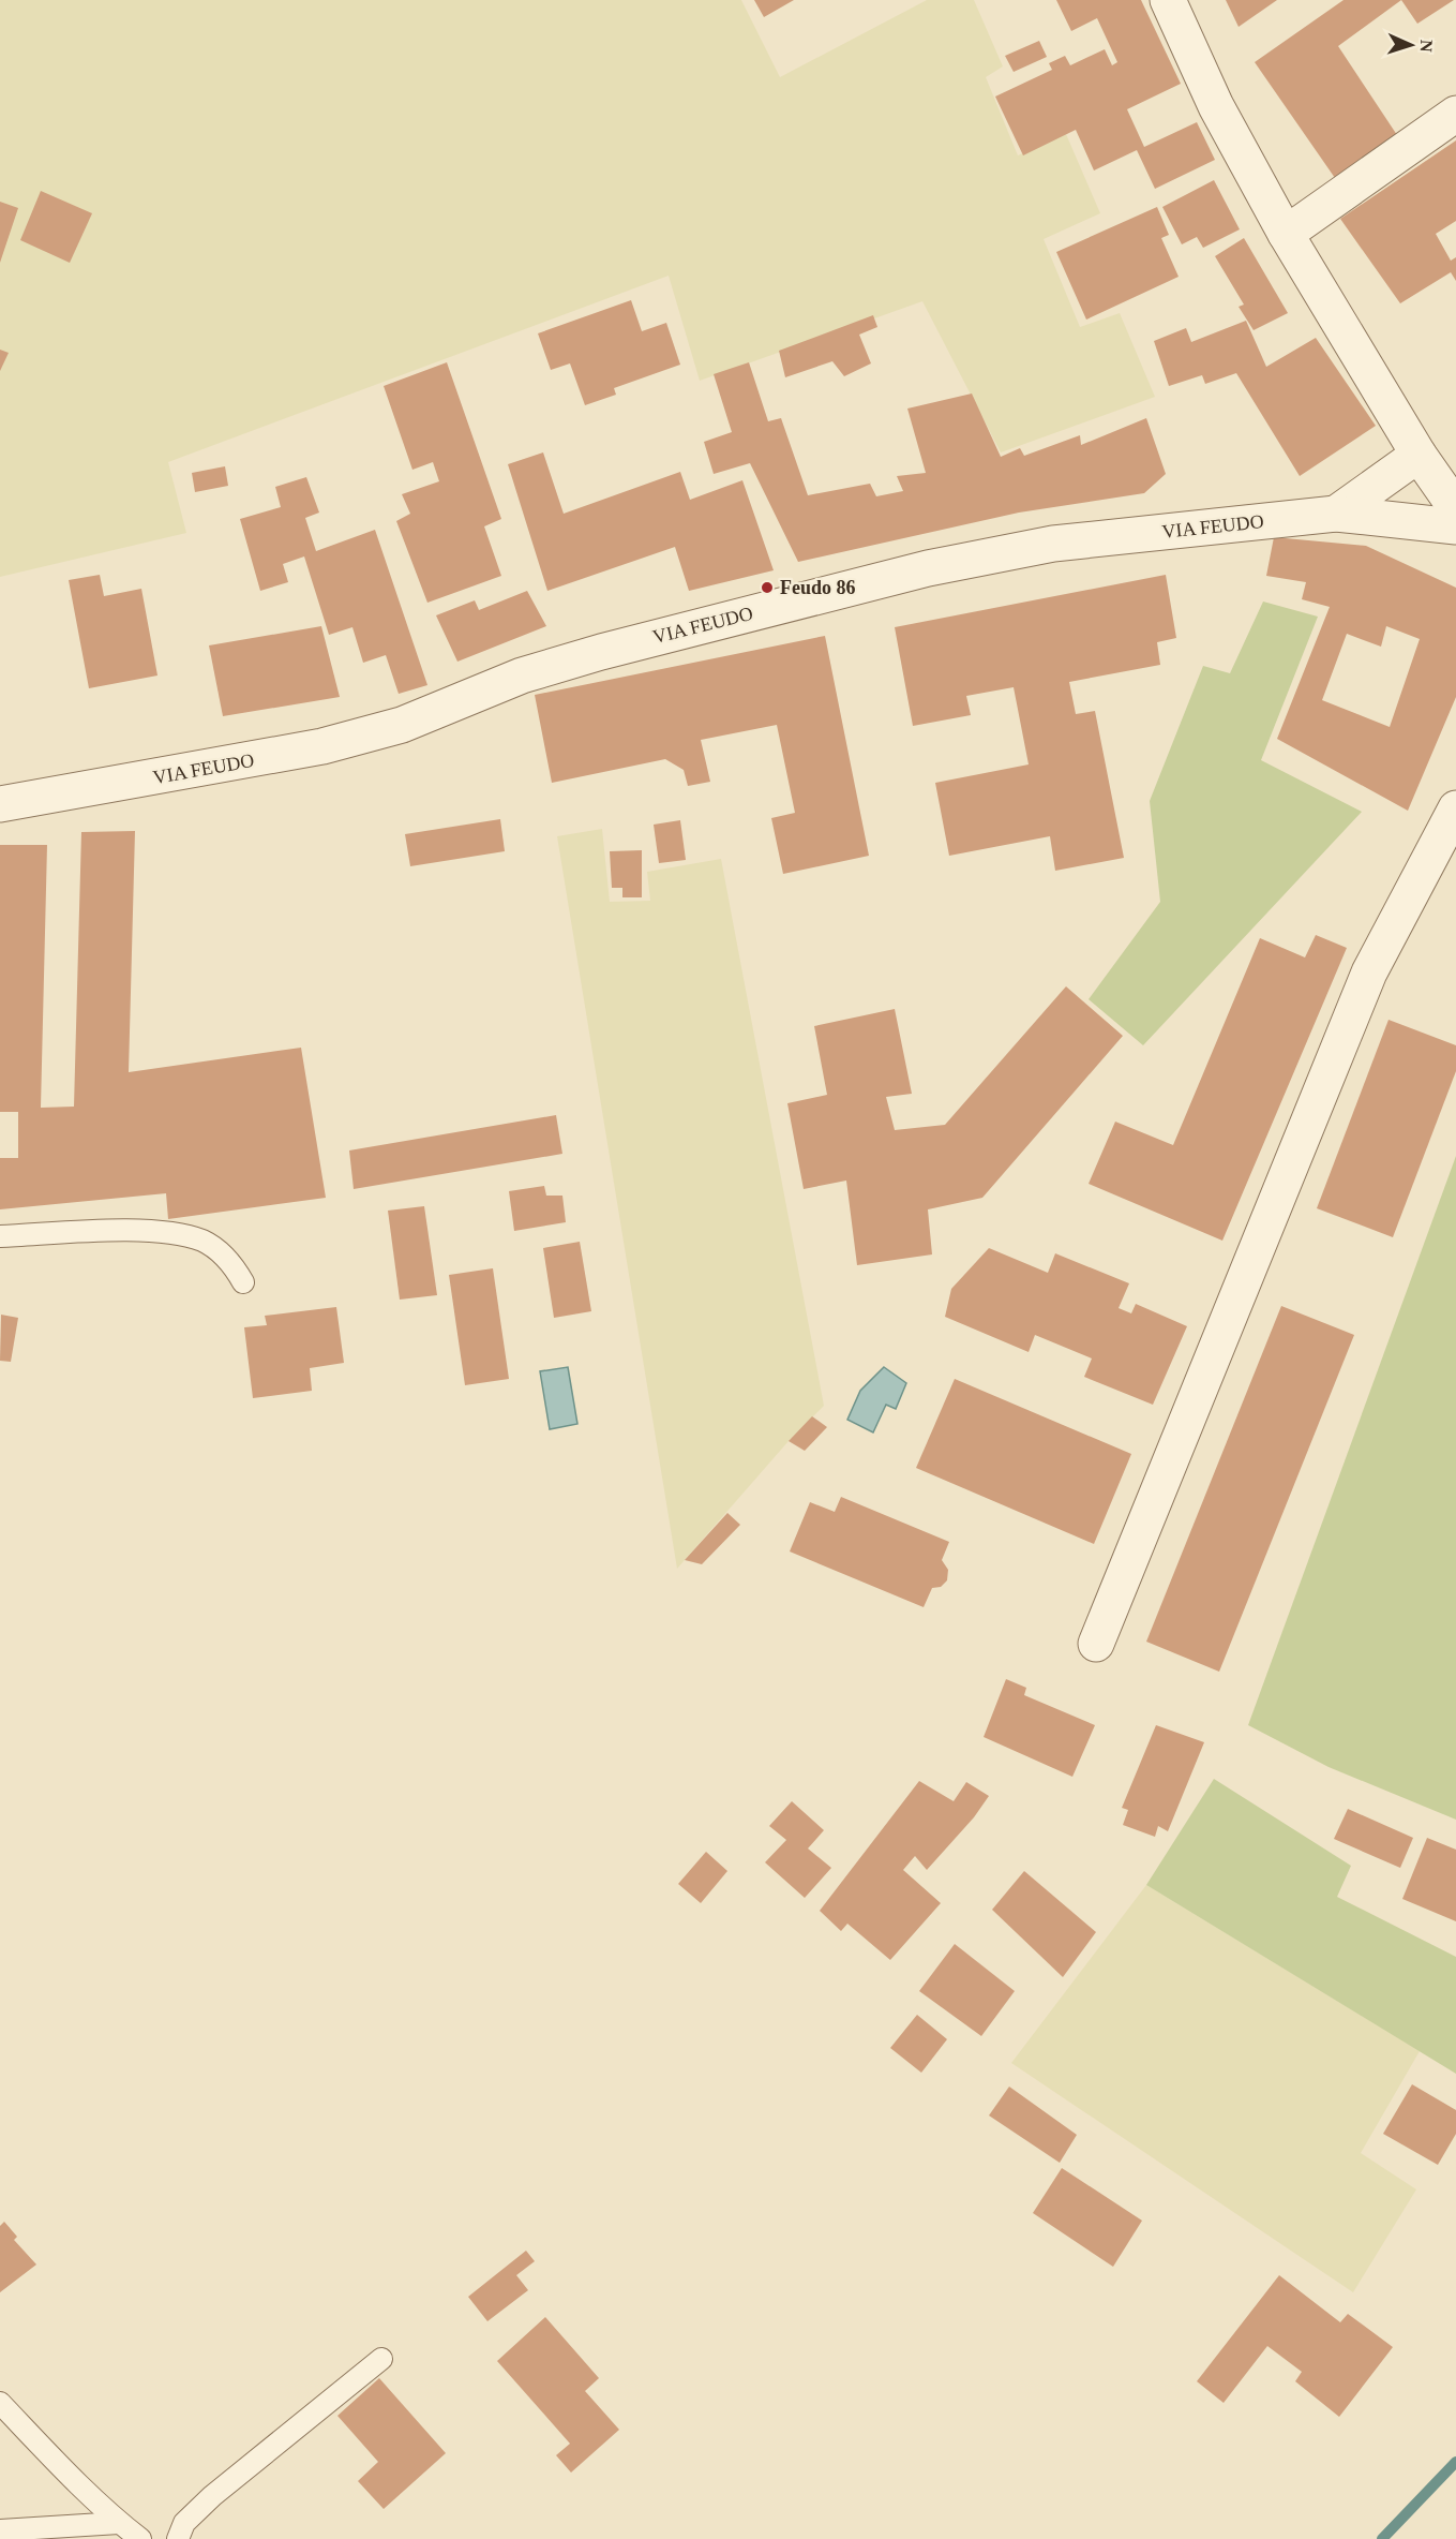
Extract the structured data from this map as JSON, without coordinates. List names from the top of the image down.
{
  "streets": {
    "street": ["VIA FEUDO"]
  },
  "places": ["Feudo 86"],
  "north": "right"
}
